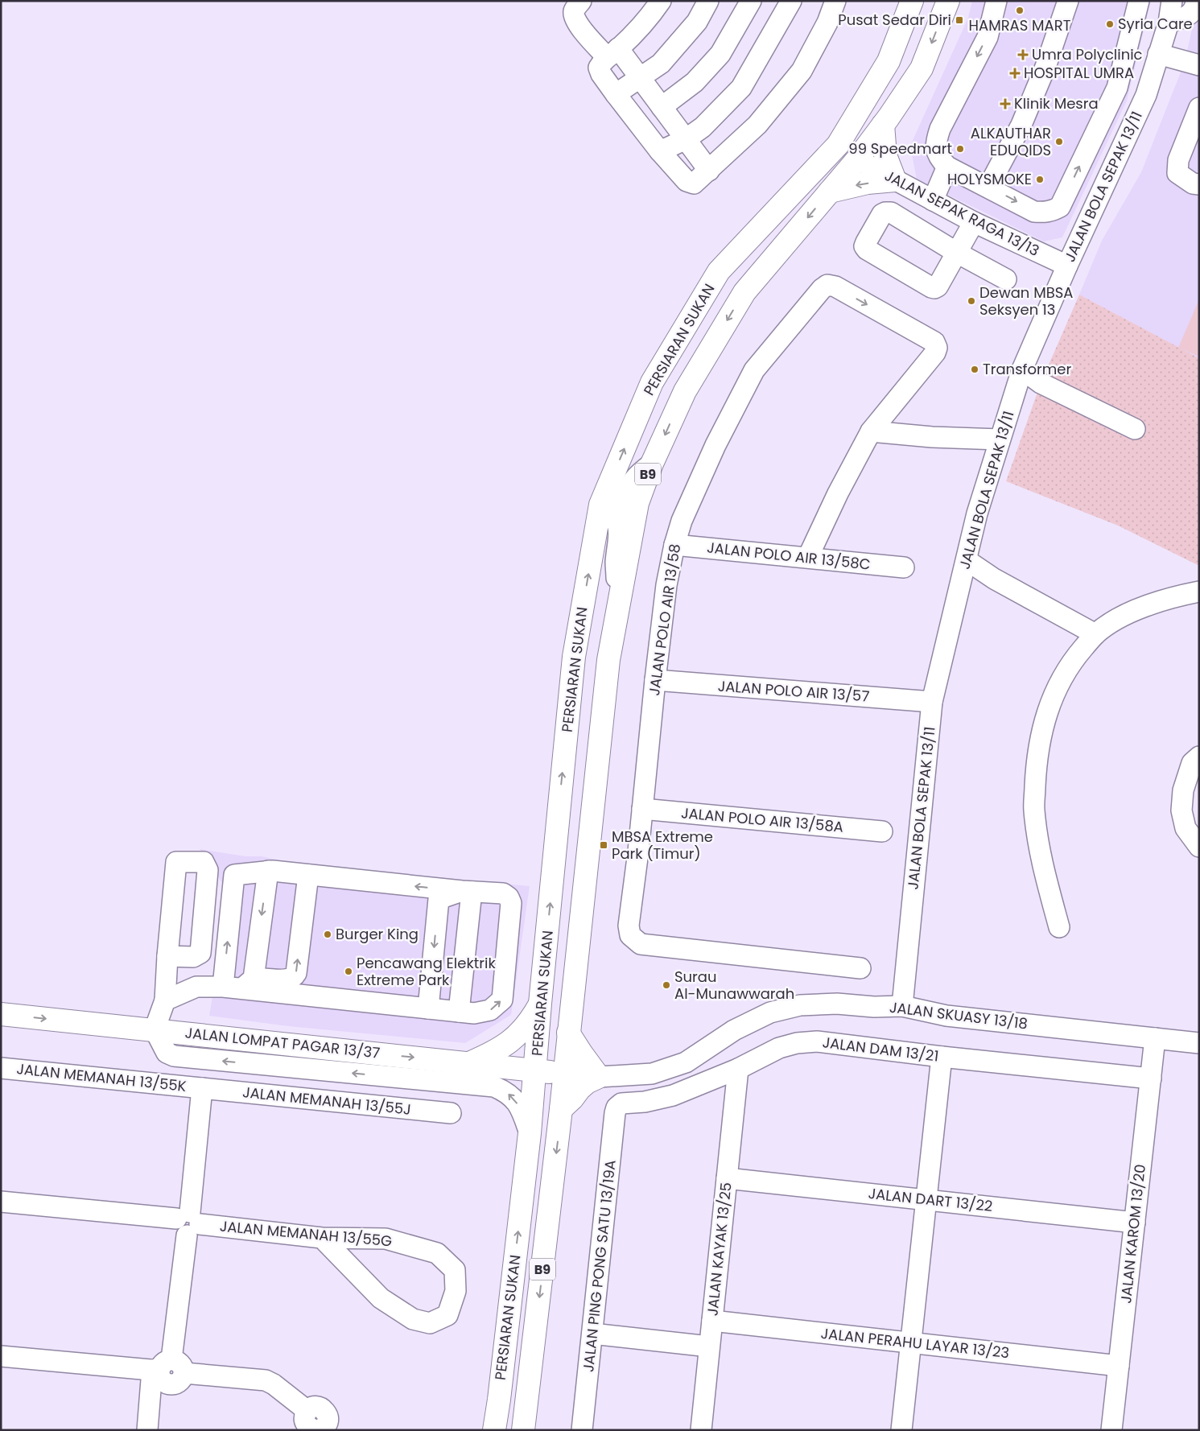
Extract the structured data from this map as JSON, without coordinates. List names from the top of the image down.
{
  "streets": {
    "main road": ["PERSIARAN SUKAN", "B9", "JALAN LOMPAT PAGAR 13/37"],
    "street": [
      "JALAN BOLA SEPAK 13/11",
      "JALAN SEPAK RAGA 13/13",
      "JALAN POLO AIR 13/58C",
      "JALAN POLO AIR 13/58",
      "JALAN POLO AIR 13/57",
      "JALAN POLO AIR 13/58A",
      "JALAN SKUASY 13/18",
      "JALAN DAM 13/21",
      "JALAN MEMANAH 13/55K",
      "JALAN MEMANAH 13/55J",
      "JALAN DART 13/22",
      "JALAN MEMANAH 13/55G",
      "JALAN KAROM 13/20",
      "JALAN KAYAK 13/25",
      "JALAN PING PONG SATU 13/19A",
      "JALAN PERAHU LAYAR 13/23"
    ]
  },
  "crossings": [
    ["JALAN BOLA SEPAK 13/11", "JALAN SEPAK RAGA 13/13"],
    ["JALAN BOLA SEPAK 13/11", "JALAN POLO AIR 13/57"],
    ["JALAN BOLA SEPAK 13/11", "JALAN SKUASY 13/18"],
    ["JALAN SEPAK RAGA 13/13", "PERSIARAN SUKAN"],
    ["PERSIARAN SUKAN", "JALAN SKUASY 13/18"],
    ["PERSIARAN SUKAN", "JALAN LOMPAT PAGAR 13/37"],
    ["JALAN POLO AIR 13/58C", "JALAN POLO AIR 13/58"],
    ["JALAN POLO AIR 13/58", "JALAN POLO AIR 13/57"],
    ["JALAN POLO AIR 13/58", "JALAN POLO AIR 13/58A"],
    ["JALAN SKUASY 13/18", "JALAN LOMPAT PAGAR 13/37"],
    ["JALAN SKUASY 13/18", "JALAN KAROM 13/20"],
    ["JALAN DAM 13/21", "JALAN KAROM 13/20"],
    ["JALAN DAM 13/21", "JALAN KAYAK 13/25"],
    ["JALAN DAM 13/21", "JALAN PING PONG SATU 13/19A"],
    ["JALAN MEMANAH 13/55K", "JALAN MEMANAH 13/55J"],
    ["JALAN DART 13/22", "JALAN KAROM 13/20"],
    ["JALAN DART 13/22", "JALAN KAYAK 13/25"],
    ["JALAN KAROM 13/20", "JALAN PERAHU LAYAR 13/23"],
    ["JALAN KAYAK 13/25", "JALAN PERAHU LAYAR 13/23"]
  ],
  "one_way": ["JALAN LOMPAT PAGAR 13/37"],
  "places": {
    "other": [
      "HAMRAS MART",
      "Syria Care",
      "ALKAUTHAR EDUQIDS",
      "99 Speedmart",
      "HOLYSMOKE",
      "Dewan MBSA Seksyen 13",
      "Transformer",
      "Burger King",
      "Pencawang Elektrik Extreme Park",
      "Surau Al-Munawwarah"
    ],
    "transit": ["Pusat Sedar Diri", "MBSA Extreme Park (Timur)"],
    "health": ["Umra Polyclinic", "HOSPITAL UMRA", "Klinik Mesra"]
  }
}
